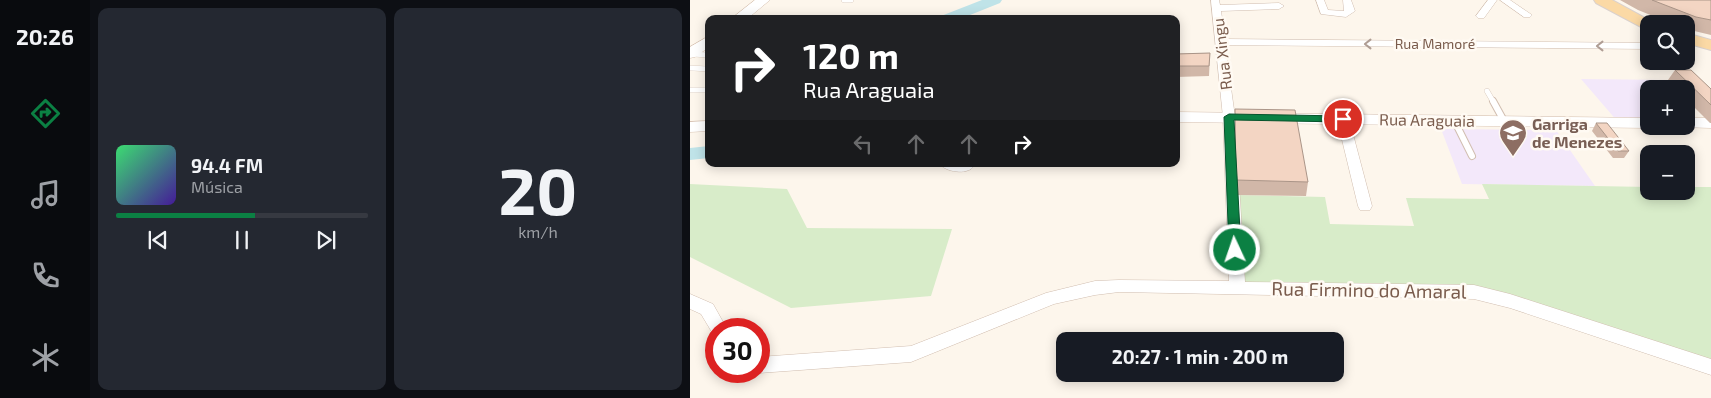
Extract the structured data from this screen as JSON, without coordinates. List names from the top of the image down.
{
  "streets": {
    "street": [
      "Rua Mamoré",
      "Rua Xingu",
      "Rua Araguaia",
      "Rua Firmino do Amaral"
    ]
  },
  "crossings": [
    ["Rua Mamoré", "Rua Xingu"],
    ["Rua Xingu", "Rua Araguaia"],
    ["Rua Xingu", "Rua Firmino do Amaral"]
  ],
  "one_way": ["Rua Mamoré"],
  "places": {
    "school or university": ["Garriga de Menezes"]
  },
  "page": {
    "tabs": "20:26",
    "tile": ["20", "km/h"],
    "map_buttons": ["+", "−"],
    "turn": ["120 m", "Rua Araguaia"],
    "song": ["94.4 FM", "Música"],
    "limit": "30",
    "trip": "20:27 · 1 min · 200 m"
  }
}
